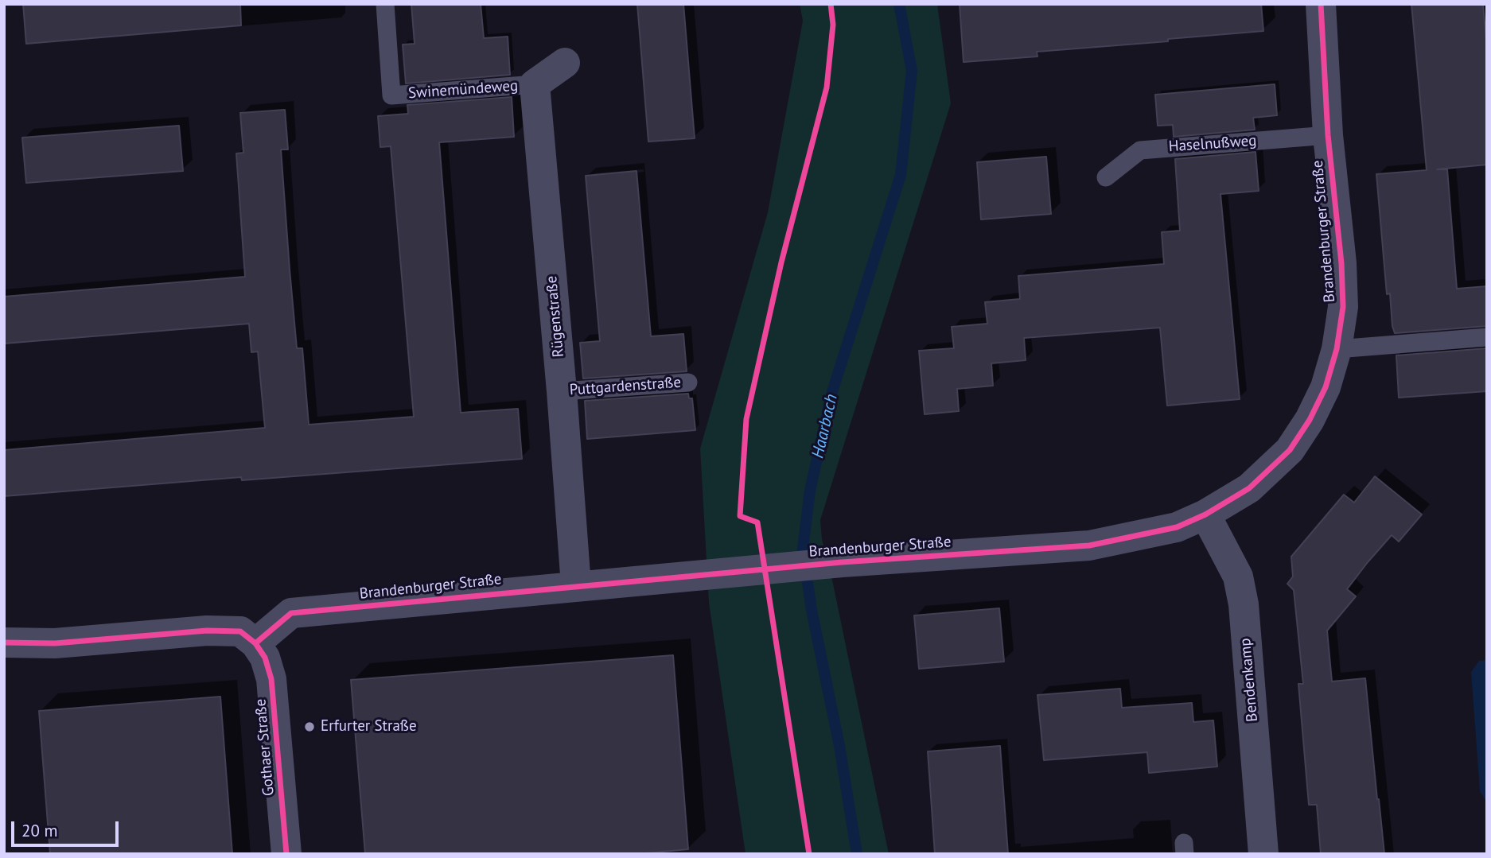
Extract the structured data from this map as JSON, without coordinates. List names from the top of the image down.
{
  "streets": {
    "street": [
      "Brandenburger Straße",
      "Rügenstraße",
      "Bendenkamp",
      "Gothaer Straße"
    ],
    "lane": ["Swinemündeweg", "Haselnußweg", "Puttgardenstraße"]
  },
  "crossings": [
    ["Swinemündeweg", "Rügenstraße"],
    ["Haselnußweg", "Brandenburger Straße"],
    ["Brandenburger Straße", "Rügenstraße"],
    ["Brandenburger Straße", "Bendenkamp"],
    ["Brandenburger Straße", "Gothaer Straße"],
    ["Rügenstraße", "Puttgardenstraße"]
  ],
  "water": ["Haarbach"],
  "places": ["Erfurter Straße"],
  "scale_bar": "20 m"
}
